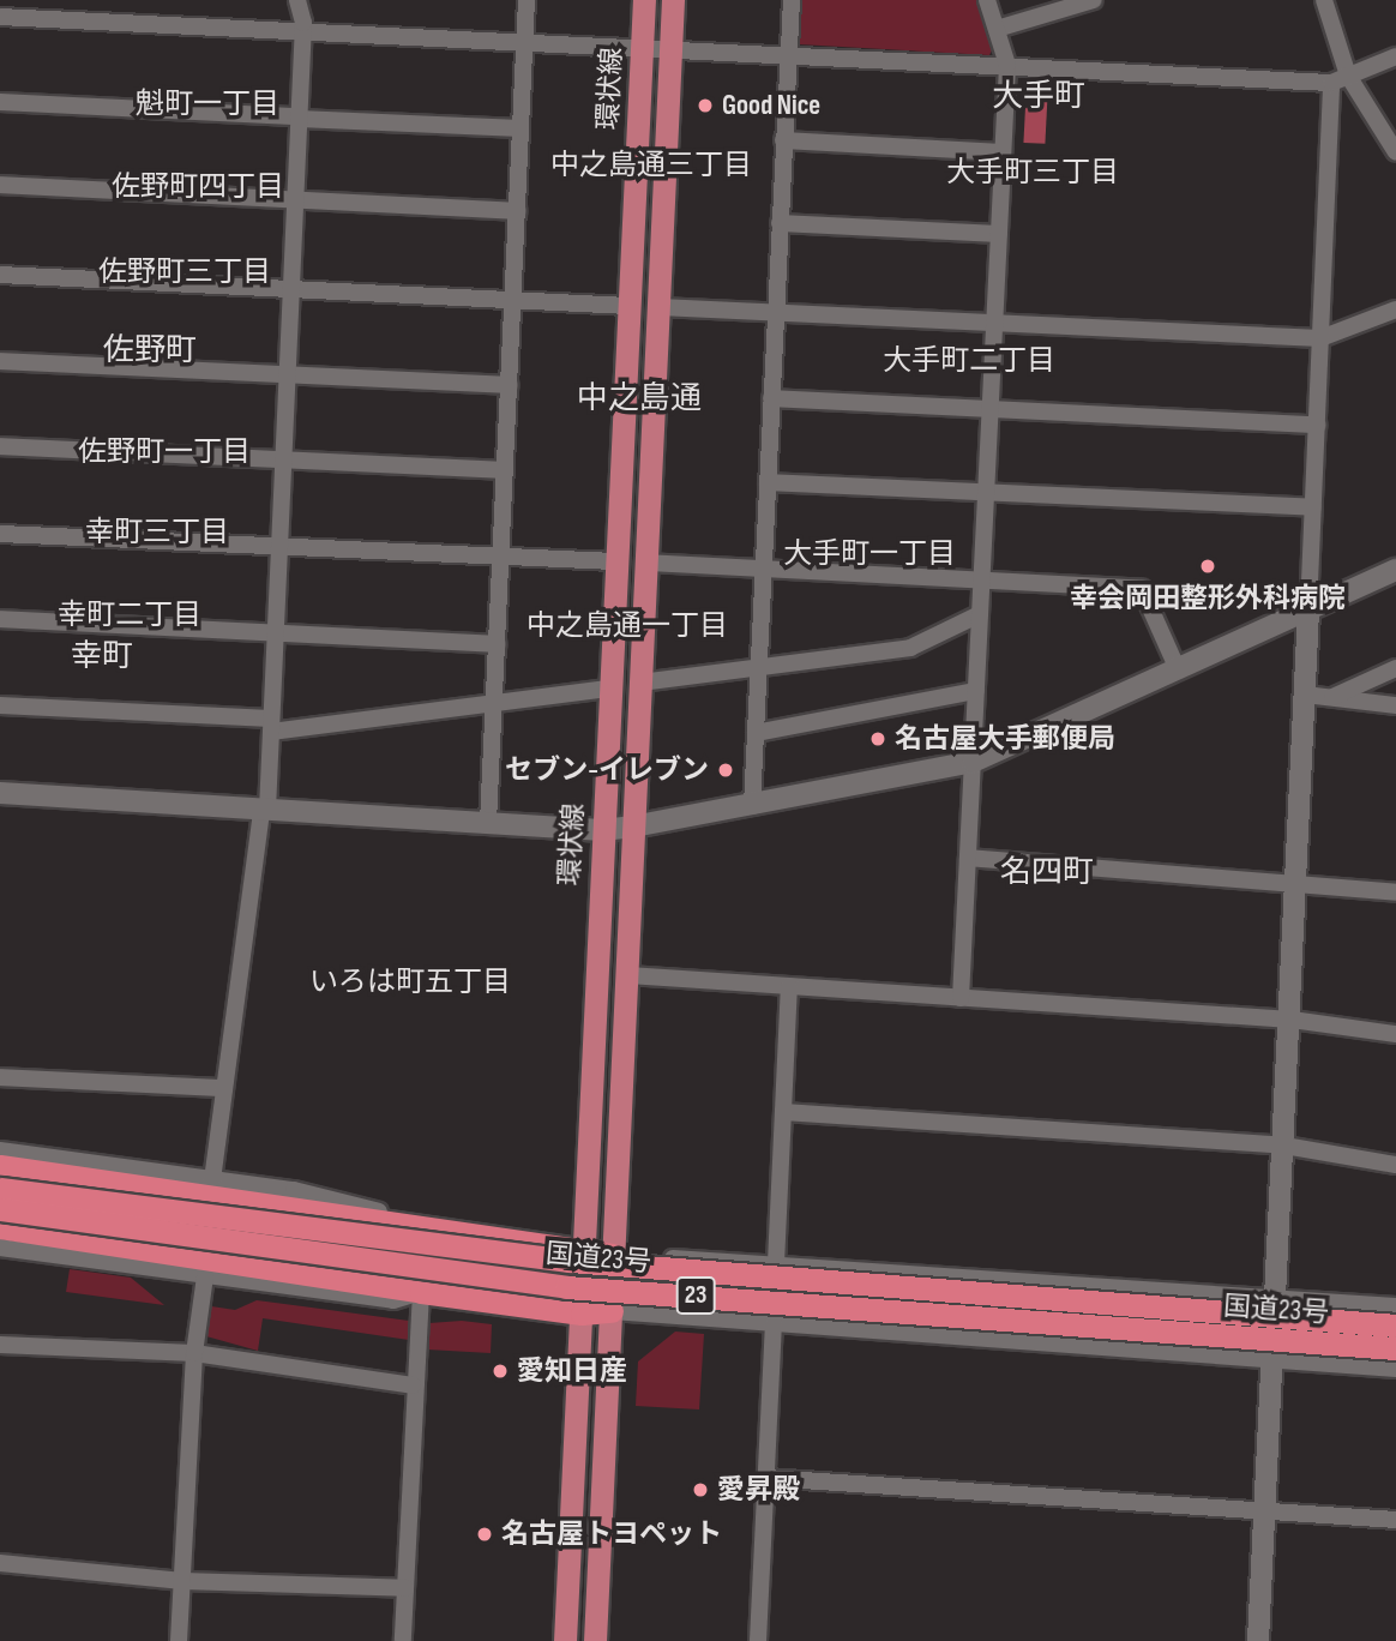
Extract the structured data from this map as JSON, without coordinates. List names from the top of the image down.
{
  "streets": {
    "highway": ["国道23号", "23"],
    "main road": ["環状線"]
  },
  "districts": [
    "大手町",
    "魁町一丁目",
    "中之島通三丁目",
    "大手町三丁目",
    "佐野町四丁目",
    "佐野町三丁目",
    "佐野町",
    "大手町二丁目",
    "中之島通",
    "佐野町一丁目",
    "幸町三丁目",
    "大手町一丁目",
    "幸町二丁目",
    "中之島通一丁目",
    "幸町",
    "名四町",
    "いろは町五丁目"
  ],
  "places": [
    "Good Nice",
    "幸会岡田整形外科病院",
    "名古屋大手郵便局",
    "セブン-イレブン",
    "愛知日産",
    "愛昇殿",
    "名古屋トヨペット"
  ]
}
